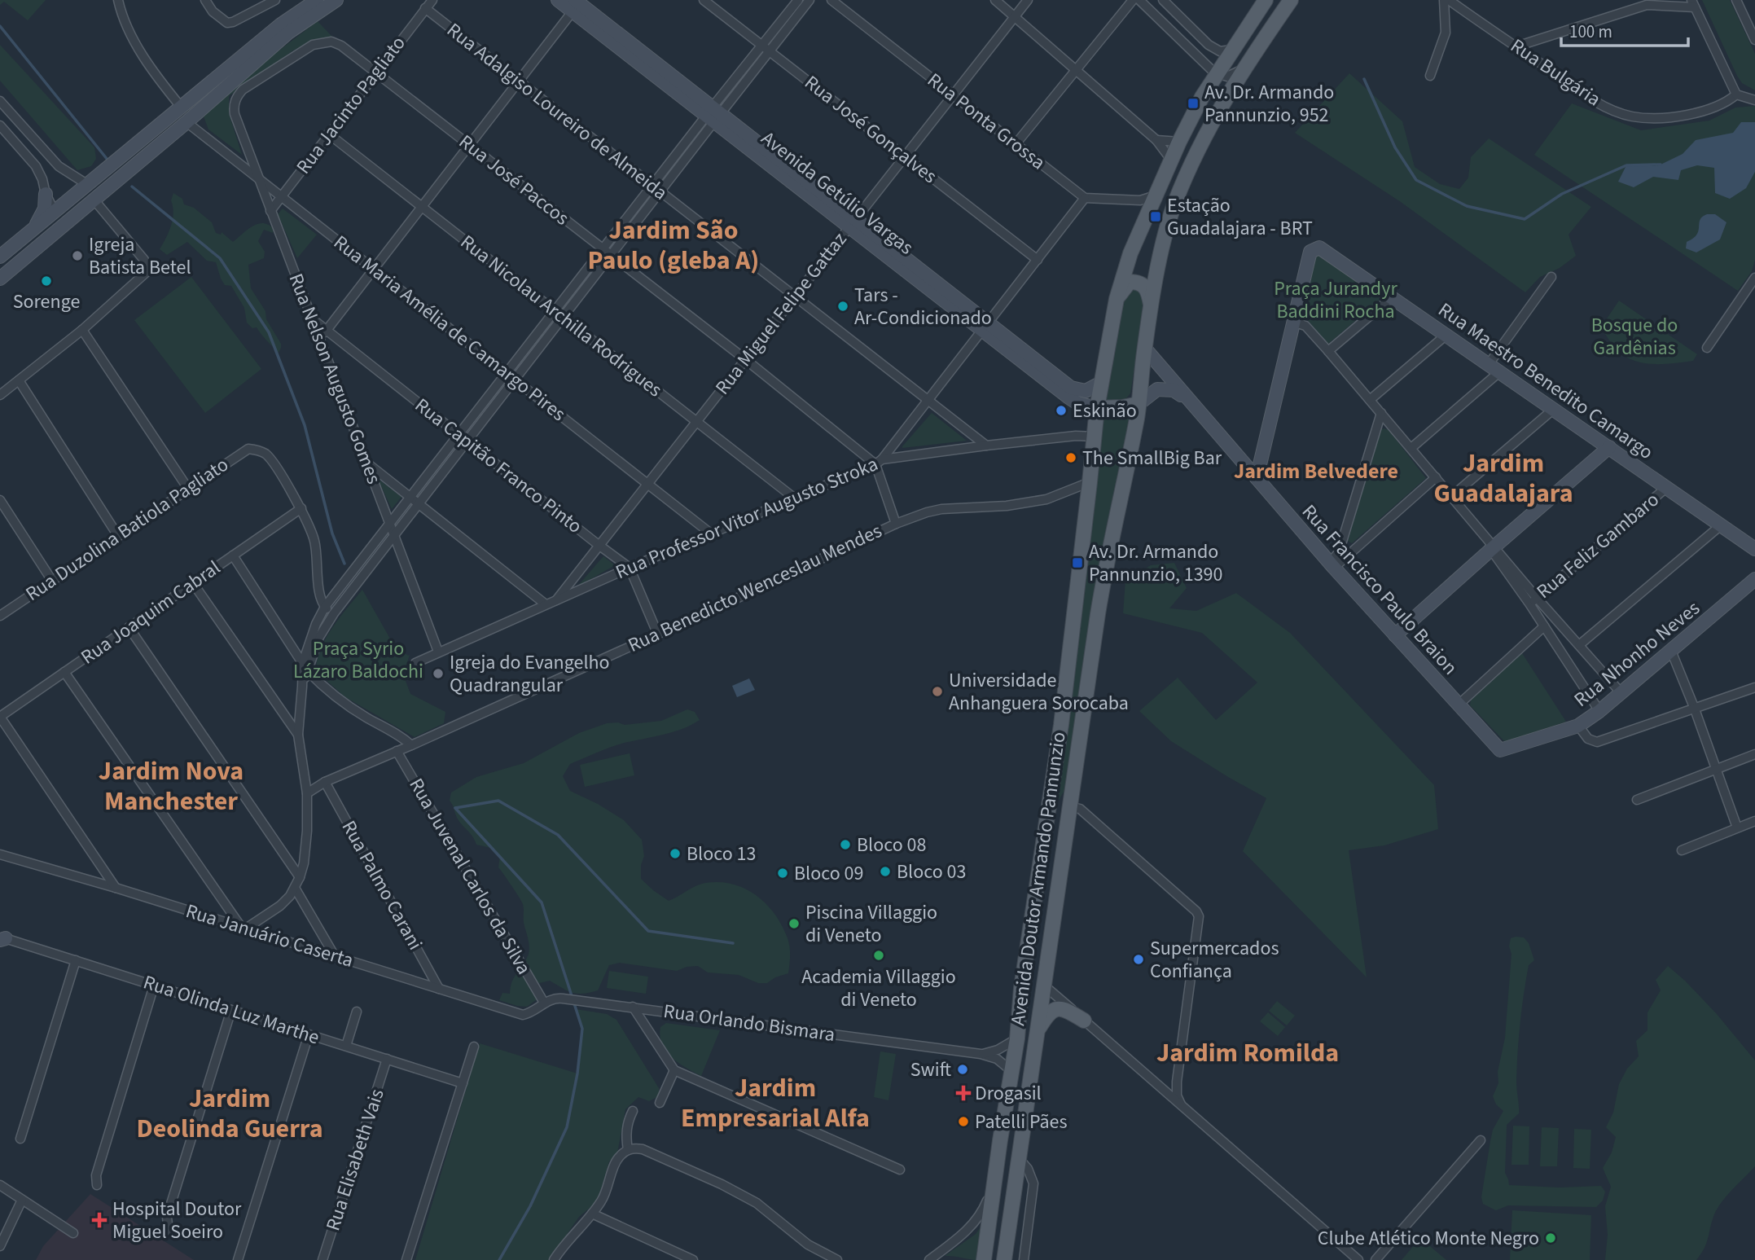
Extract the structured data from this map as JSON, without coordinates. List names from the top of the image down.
{
  "streets": {
    "main road": ["Avenida Doutor Armando Pannunzio"],
    "street": [
      "Rua Bulgária",
      "Rua Jacinto Pagliato",
      "Rua Adalgiso Loureiro de Almeida",
      "Rua Ponta Grossa",
      "Rua José Gonçalves",
      "Rua José Paccos",
      "Avenida Getúlio Vargas",
      "Rua Miguel Felipe Gattaz",
      "Rua Nicolau Archilla Rodrigues",
      "Rua Maria Amélia de Camargo Pires",
      "Rua Nelson Augusto Gomes",
      "Rua Maestro Benedito Camargo",
      "Rua Capitão Franco Pinto",
      "Rua Professor Vitor Augusto Stroka",
      "Rua Duzolina Batiola Pagliato",
      "Rua Feliz Gambaro",
      "Rua Benedicto Wenceslau Mendes",
      "Rua Francisco Paulo Braion",
      "Rua Joaquim Cabral",
      "Rua Nhonho Neves",
      "Rua Juvenal Carlos da Silva",
      "Rua Palmo Carani",
      "Rua Januário Caserta",
      "Rua Olinda Luz Marthe",
      "Rua Orlando Bismara",
      "Rua Elisabeth Vais"
    ]
  },
  "crossings": [
    ["Rua Jacinto Pagliato", "Rua Adalgiso Loureiro de Almeida"],
    ["Rua Jacinto Pagliato", "Rua José Paccos"],
    ["Rua Jacinto Pagliato", "Rua Nicolau Archilla Rodrigues"],
    ["Rua Jacinto Pagliato", "Rua Maria Amélia de Camargo Pires"],
    ["Rua Jacinto Pagliato", "Rua Nelson Augusto Gomes"],
    ["Rua Adalgiso Loureiro de Almeida", "Rua Miguel Felipe Gattaz"],
    ["Rua Adalgiso Loureiro de Almeida", "Rua Professor Vitor Augusto Stroka"],
    ["Rua Ponta Grossa", "Rua Miguel Felipe Gattaz"],
    ["Rua José Gonçalves", "Rua Miguel Felipe Gattaz"],
    ["Rua José Paccos", "Rua Miguel Felipe Gattaz"],
    ["Rua José Paccos", "Rua Nelson Augusto Gomes"],
    ["Rua José Paccos", "Rua Professor Vitor Augusto Stroka"],
    ["Avenida Getúlio Vargas", "Rua Miguel Felipe Gattaz"],
    ["Avenida Getúlio Vargas", "Avenida Doutor Armando Pannunzio"],
    ["Rua Miguel Felipe Gattaz", "Rua Nicolau Archilla Rodrigues"],
    ["Rua Miguel Felipe Gattaz", "Rua Maria Amélia de Camargo Pires"],
    ["Rua Miguel Felipe Gattaz", "Rua Capitão Franco Pinto"],
    ["Rua Miguel Felipe Gattaz", "Rua Professor Vitor Augusto Stroka"],
    ["Rua Nicolau Archilla Rodrigues", "Rua Professor Vitor Augusto Stroka"],
    ["Rua Maria Amélia de Camargo Pires", "Rua Nelson Augusto Gomes"],
    ["Rua Maria Amélia de Camargo Pires", "Rua Professor Vitor Augusto Stroka"],
    ["Rua Nelson Augusto Gomes", "Rua Capitão Franco Pinto"],
    ["Rua Nelson Augusto Gomes", "Rua Professor Vitor Augusto Stroka"],
    ["Rua Maestro Benedito Camargo", "Rua Feliz Gambaro"],
    ["Rua Capitão Franco Pinto", "Rua Professor Vitor Augusto Stroka"],
    ["Rua Professor Vitor Augusto Stroka", "Avenida Doutor Armando Pannunzio"],
    ["Rua Duzolina Batiola Pagliato", "Rua Joaquim Cabral"],
    ["Rua Benedicto Wenceslau Mendes", "Rua Juvenal Carlos da Silva"],
    ["Rua Benedicto Wenceslau Mendes", "Avenida Doutor Armando Pannunzio"],
    ["Rua Benedicto Wenceslau Mendes", "Rua Palmo Carani"],
    ["Rua Francisco Paulo Braion", "Rua Nhonho Neves"],
    ["Rua Francisco Paulo Braion", "Avenida Doutor Armando Pannunzio"],
    ["Rua Juvenal Carlos da Silva", "Rua Orlando Bismara"],
    ["Avenida Doutor Armando Pannunzio", "Rua Orlando Bismara"],
    ["Rua Palmo Carani", "Rua Januário Caserta"],
    ["Rua Januário Caserta", "Rua Orlando Bismara"],
    ["Rua Olinda Luz Marthe", "Rua Elisabeth Vais"]
  ],
  "districts": [
    "Jardim São Paulo (gleba A)",
    "Jardim Guadalajara",
    "Jardim Belvedere",
    "Jardim Nova Manchester",
    "Jardim Romilda",
    "Jardim Empresarial Alfa",
    "Jardim Deolinda Guerra"
  ],
  "parks": ["Praça Jurandyr Baddini Rocha", "Bosque do Gardênias", "Praça Syrio Lázaro Baldochi"],
  "places": {
    "transit": ["Av. Dr. Armando Pannunzio, 952", "Estação Guadalajara - BRT", "Av. Dr. Armando Pannunzio, 1390"],
    "other": [
      "Igreja Batista Betel",
      "Sorenge",
      "Tars - Ar-Condicionado",
      "Eskinão",
      "The SmallBig Bar",
      "Igreja do Evangelho Quadrangular",
      "Universidade Anhanguera Sorocaba",
      "Bloco 08",
      "Bloco 13",
      "Bloco 03",
      "Bloco 09",
      "Piscina Villaggio di Veneto",
      "Academia Villaggio di Veneto",
      "Supermercados Confiança",
      "Swift",
      "Patelli Pães",
      "Clube Atlético Monte Negro"
    ],
    "health": ["Drogasil", "Hospital Doutor Miguel Soeiro"]
  },
  "scale_bar": "100 m"
}
